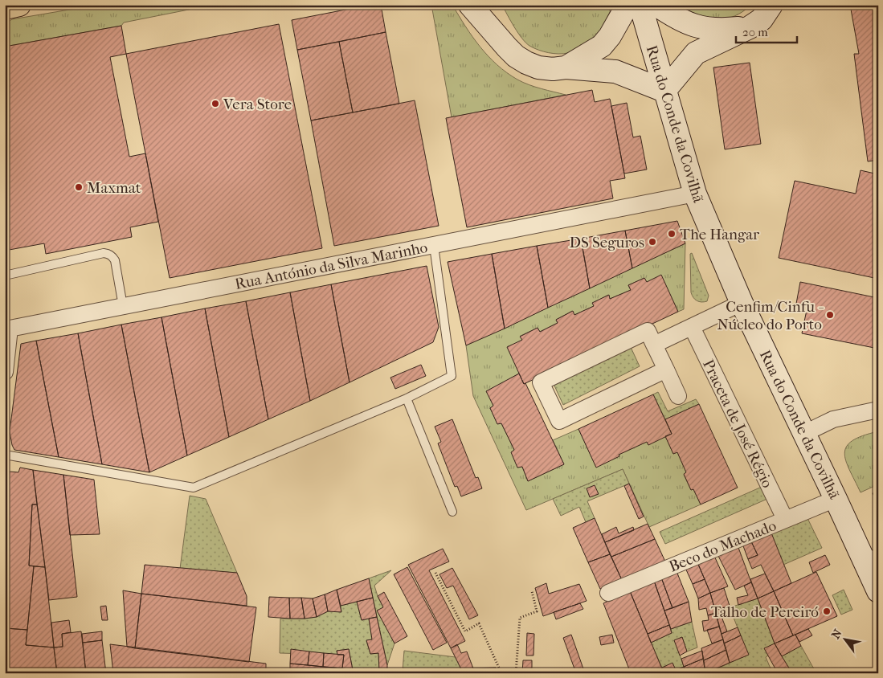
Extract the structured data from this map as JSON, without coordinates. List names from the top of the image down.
{
  "streets": {
    "main road": ["Rua do Conde da Covilhã"],
    "street": ["Rua António da Silva Marinho", "Praceta de José Régio", "Beco do Machado"]
  },
  "crossings": [
    ["Rua do Conde da Covilhã", "Rua António da Silva Marinho"],
    ["Rua do Conde da Covilhã", "Beco do Machado"],
    ["Praceta de José Régio", "Beco do Machado"]
  ],
  "places": [
    "Vera Store",
    "Maxmat",
    "The Hangar",
    "DS Seguros",
    "Cenfim/Cinfu - Núcleo do Porto",
    "Talho de Pereiró"
  ],
  "scale_bar": "20 m",
  "north": "top left"
}
